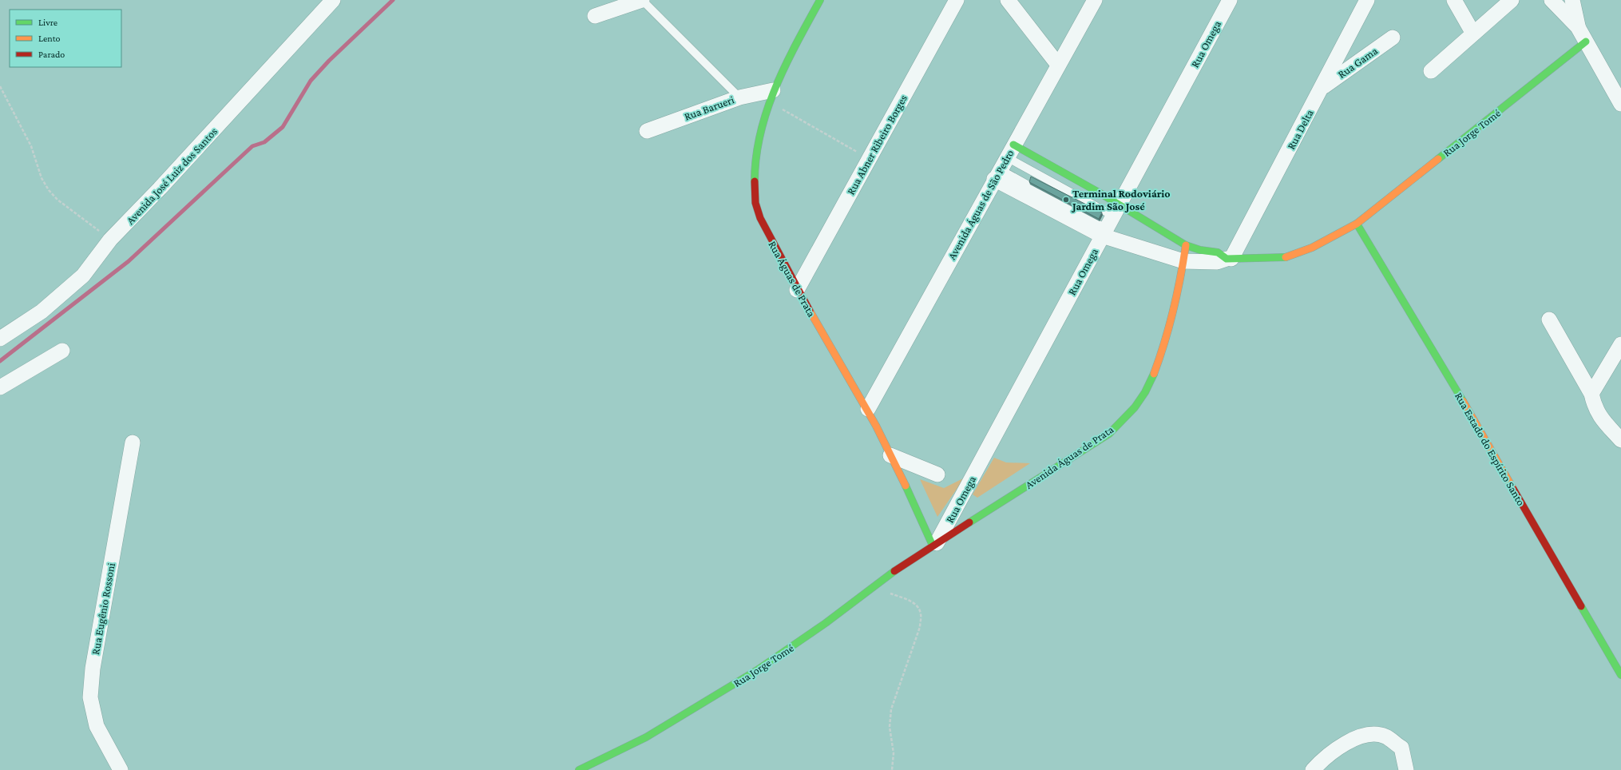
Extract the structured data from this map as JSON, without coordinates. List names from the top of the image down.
{
  "streets": {
    "street": [
      "Rua Omega",
      "Rua Gama",
      "Rua Barueri",
      "Rua Delta",
      "Rua Jorge Tomé",
      "Rua Abner Ribeiro Borges",
      "Avenida José Luiz dos Santos",
      "Avenida Águas de São Pedro",
      "Rua Águas de Prata",
      "Rua Estado do Espírito Santo",
      "Avenida Águas de Prata",
      "Rua Eugênio Rossoni"
    ]
  },
  "crossings": [
    ["Rua Omega", "Rua Jorge Tomé"],
    ["Rua Omega", "Rua Águas de Prata"],
    ["Rua Omega", "Avenida Águas de Prata"],
    ["Rua Gama", "Rua Delta"],
    ["Rua Barueri", "Rua Águas de Prata"],
    ["Rua Jorge Tomé", "Rua Águas de Prata"],
    ["Rua Jorge Tomé", "Rua Estado do Espírito Santo"],
    ["Rua Jorge Tomé", "Avenida Águas de Prata"],
    ["Rua Abner Ribeiro Borges", "Rua Águas de Prata"],
    ["Avenida Águas de São Pedro", "Rua Águas de Prata"],
    ["Rua Águas de Prata", "Avenida Águas de Prata"]
  ],
  "places": ["Terminal Rodoviário Jardim São José"],
  "legend": ["Livre", "Lento", "Parado"]
}
